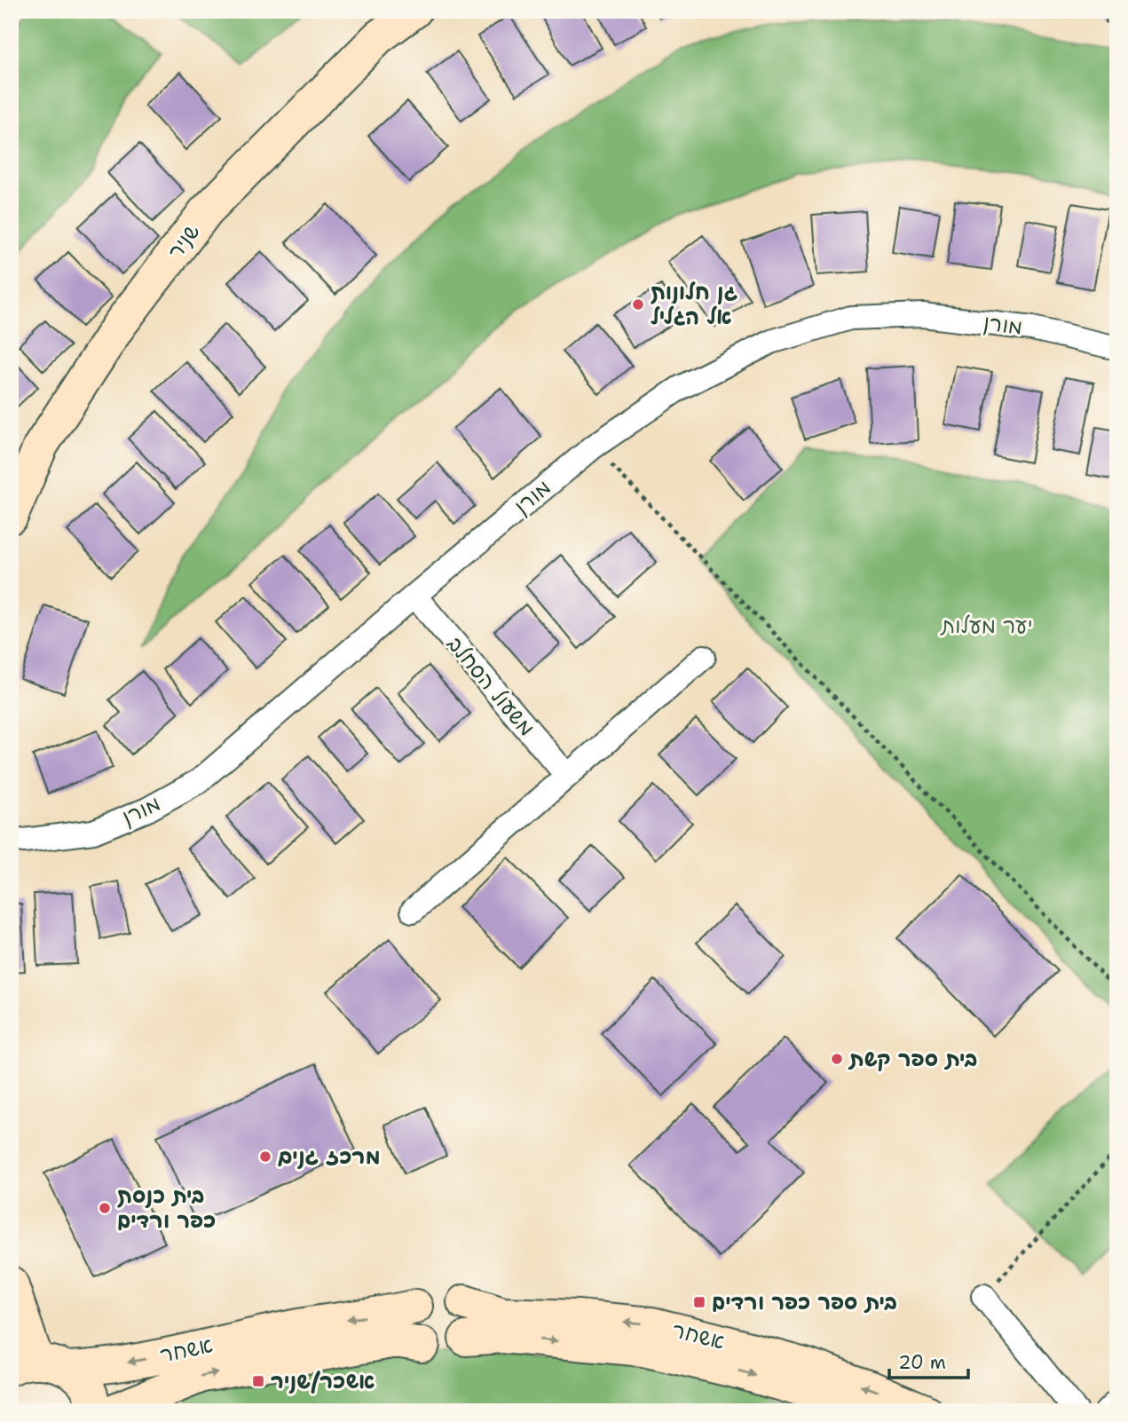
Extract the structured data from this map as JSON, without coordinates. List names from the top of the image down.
{
  "streets": {
    "main road": ["שניר", "אשחר"],
    "street": ["מורן", "משעול הסחלב"]
  },
  "crossings": [
    ["מורן", "משעול הסחלב"]
  ],
  "parks": ["יער מעלות"],
  "places": {
    "other": [
      "גן חלונות אל הגליל",
      "בית ספר קשת",
      "מרכז גנים",
      "בית כנסת כפר ורדים"
    ],
    "transit": ["בית ספר כפר ורדים", "אשכר/שניר"]
  },
  "scale_bar": "20 m"
}
